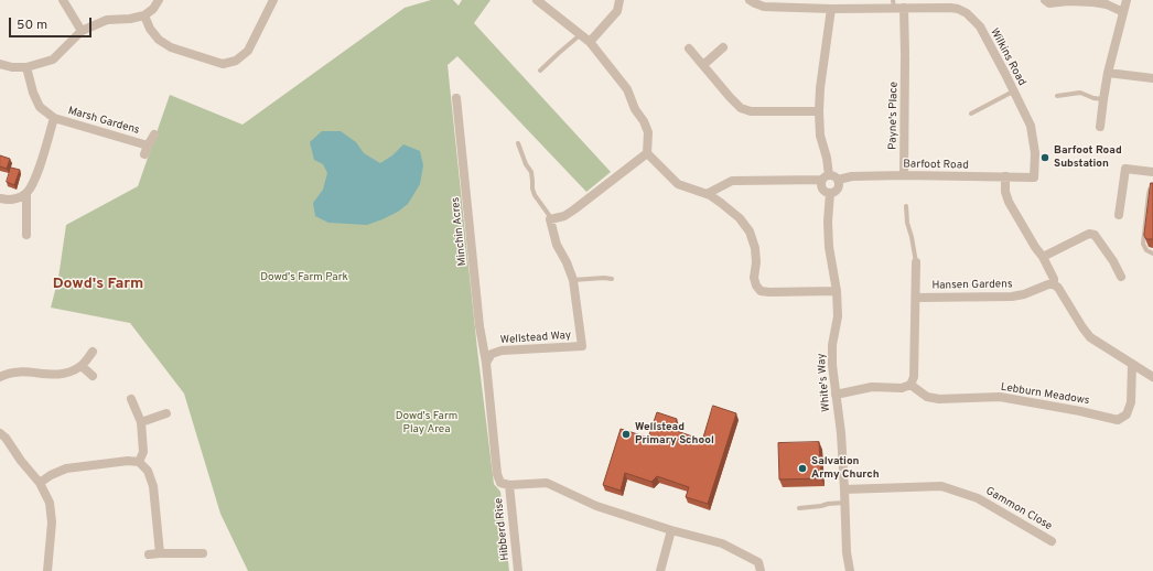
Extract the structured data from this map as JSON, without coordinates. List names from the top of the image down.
{
  "streets": {
    "street": [
      "Wilkins Road",
      "Payne's Place",
      "Marsh Gardens",
      "Barfoot Road",
      "Minchin Acres",
      "Hansen Gardens",
      "Wellstead Way",
      "White's Way",
      "Lebburn Meadows",
      "Gammon Close",
      "Hibberd Rise"
    ]
  },
  "crossings": [
    ["Wilkins Road", "Payne's Place"],
    ["Wilkins Road", "Barfoot Road"],
    ["Payne's Place", "Barfoot Road"],
    ["Barfoot Road", "White's Way"],
    ["Minchin Acres", "Wellstead Way"],
    ["Hansen Gardens", "Lebburn Meadows"],
    ["White's Way", "Gammon Close"]
  ],
  "districts": ["Dowd's Farm"],
  "parks": ["Dowd's Farm Park", "Dowd's Farm Play Area"],
  "places": ["Barfoot Road Substation", "Wellstead Primary School", "Salvation Army Church"],
  "scale_bar": "50 m"
}
